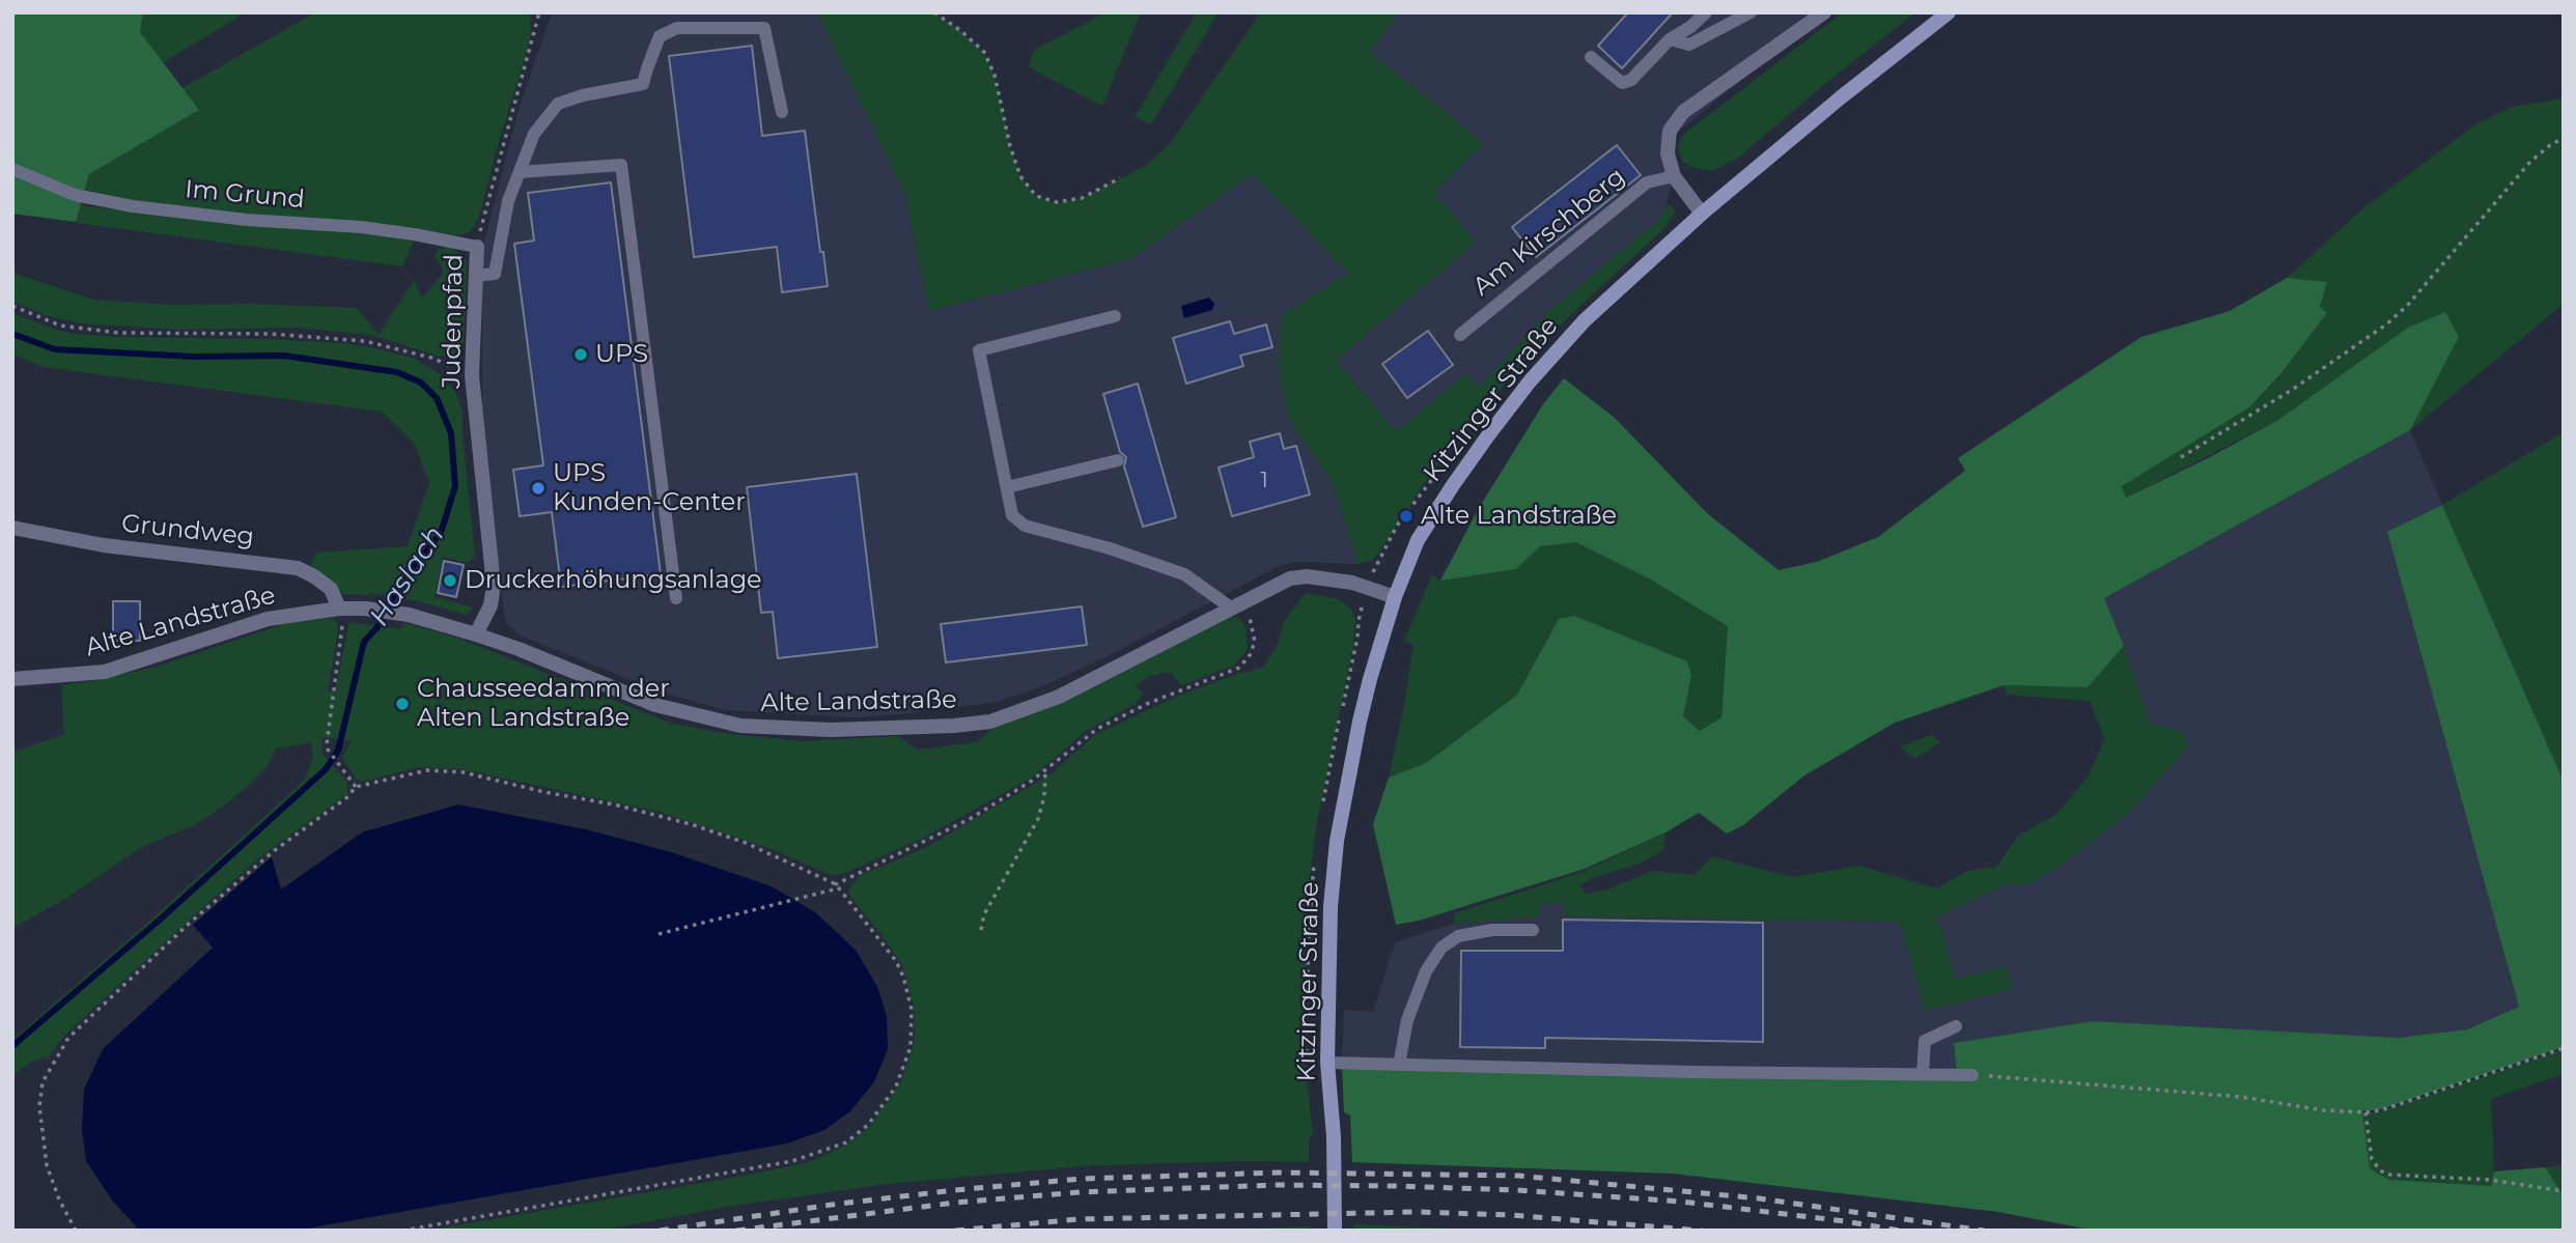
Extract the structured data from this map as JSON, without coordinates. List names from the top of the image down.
{
  "streets": {
    "street": [
      "Judenpfad",
      "Kitzinger Straße",
      "Grundweg",
      "Alte Landstraße"
    ],
    "lane": ["Im Grund", "Am Kirschberg"]
  },
  "crossings": [
    ["Im Grund", "Judenpfad"],
    ["Judenpfad", "Alte Landstraße"],
    ["Kitzinger Straße", "Alte Landstraße"],
    ["Grundweg", "Alte Landstraße"]
  ],
  "water": ["Haslach"],
  "places": [
    "UPS",
    "UPS Kunden-Center",
    "Alte Landstraße",
    "Druckerhöhungsanlage",
    "Chausseedamm der Alten Landstraße"
  ],
  "house_numbers": ["1"]
}
